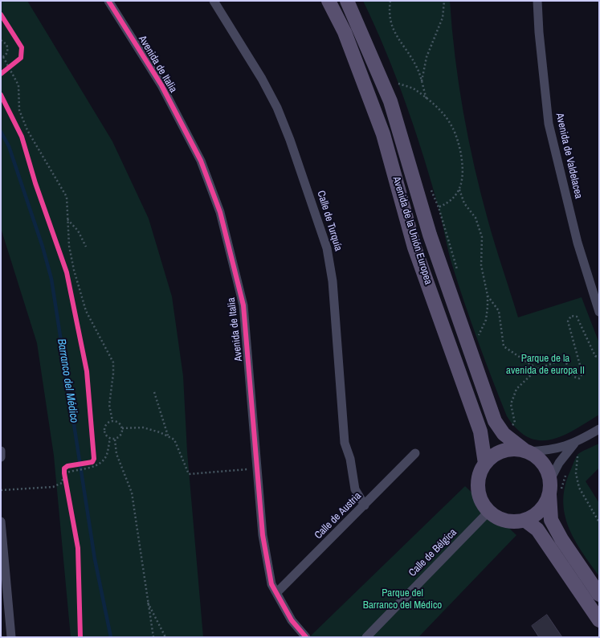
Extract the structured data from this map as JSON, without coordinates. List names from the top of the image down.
{
  "streets": {
    "main road": ["Avenida de la Unión Europea"],
    "street": [
      "Avenida de Italia",
      "Avenida de Valdelacea",
      "Calle de Turquía",
      "Calle de Austria",
      "Calle de Bélgica"
    ]
  },
  "crossings": [
    ["Avenida de Italia", "Calle de Austria"],
    ["Calle de Turquía", "Calle de Austria"],
    ["Avenida de la Unión Europea", "Calle de Bélgica"]
  ],
  "water": ["Barranco del Médico"],
  "parks": ["Parque de la avenida de europa II", "Parque del Barranco del Médico"]
}
